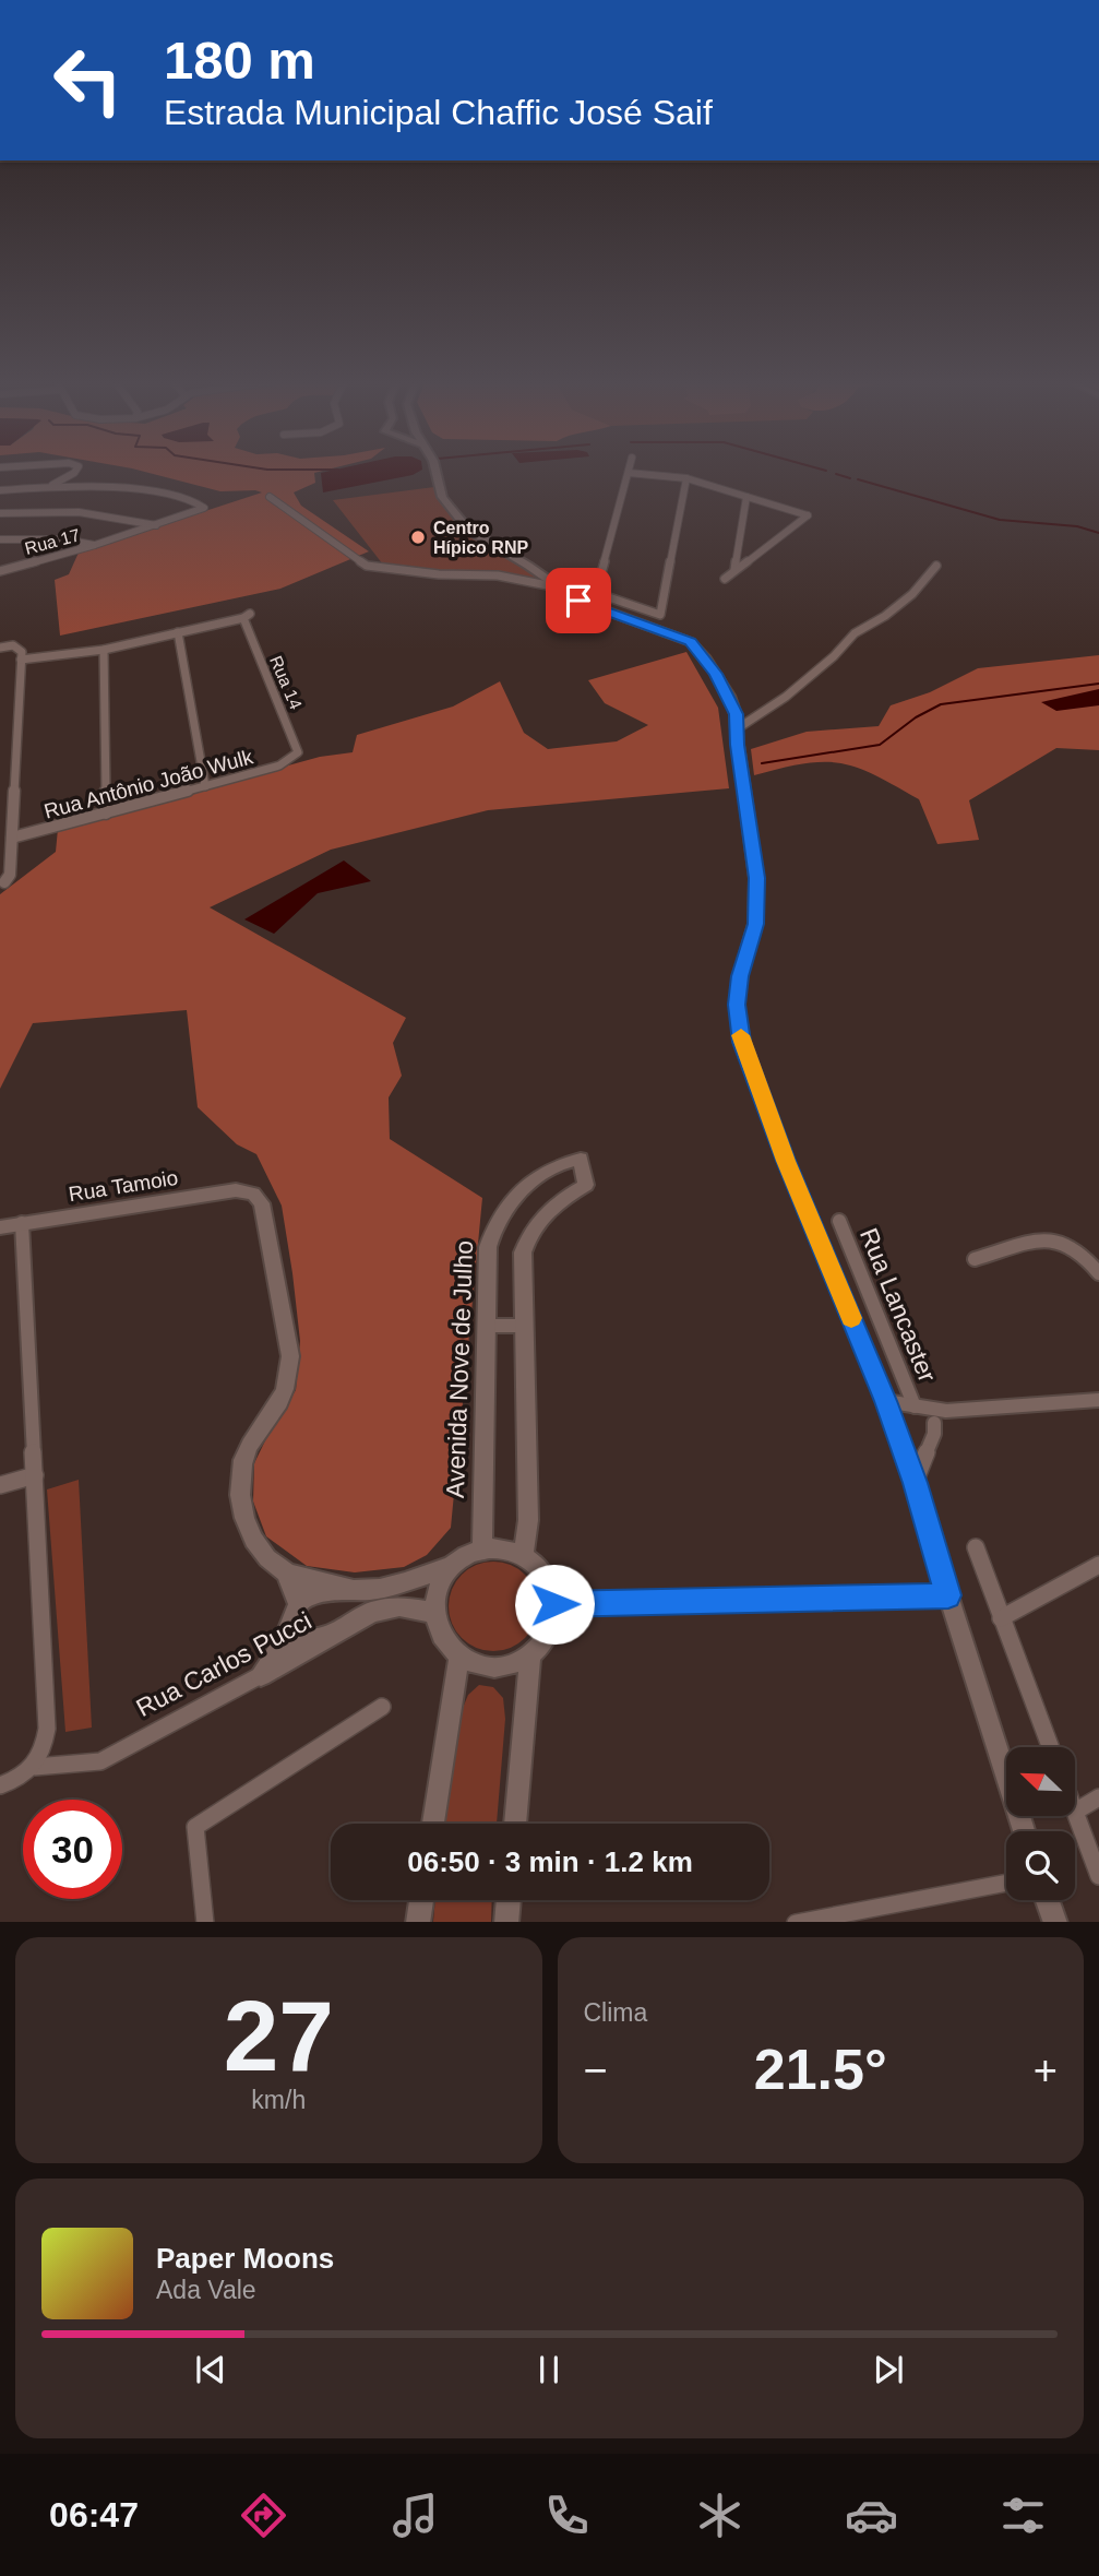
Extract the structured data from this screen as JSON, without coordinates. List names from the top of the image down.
{
  "streets": {
    "street": [
      "Rua 17",
      "Rua 14",
      "Rua Antônio João Wulk",
      "Rua Tamoio",
      "Rua Lancaster",
      "Avenida Nove de Julho",
      "Rua Carlos Pucci"
    ]
  },
  "crossings": [
    ["Rua 14", "Rua Antônio João Wulk"],
    ["Avenida Nove de Julho", "Rua Carlos Pucci"]
  ],
  "places": ["Centro Hípico RNP"],
  "north": "top left",
  "page": {
    "turn": ["180 m", "Estrada Municipal Chaffic José Saif"],
    "limit": "30",
    "trip": "06:50 · 3 min · 1.2 km",
    "tile": [
      ["27", "km/h"],
      "Clima"
    ],
    "heat": ["−", "21.5°", "+"],
    "song": ["Paper Moons", "Ada Vale"],
    "tabs": "06:47"
  }
}
